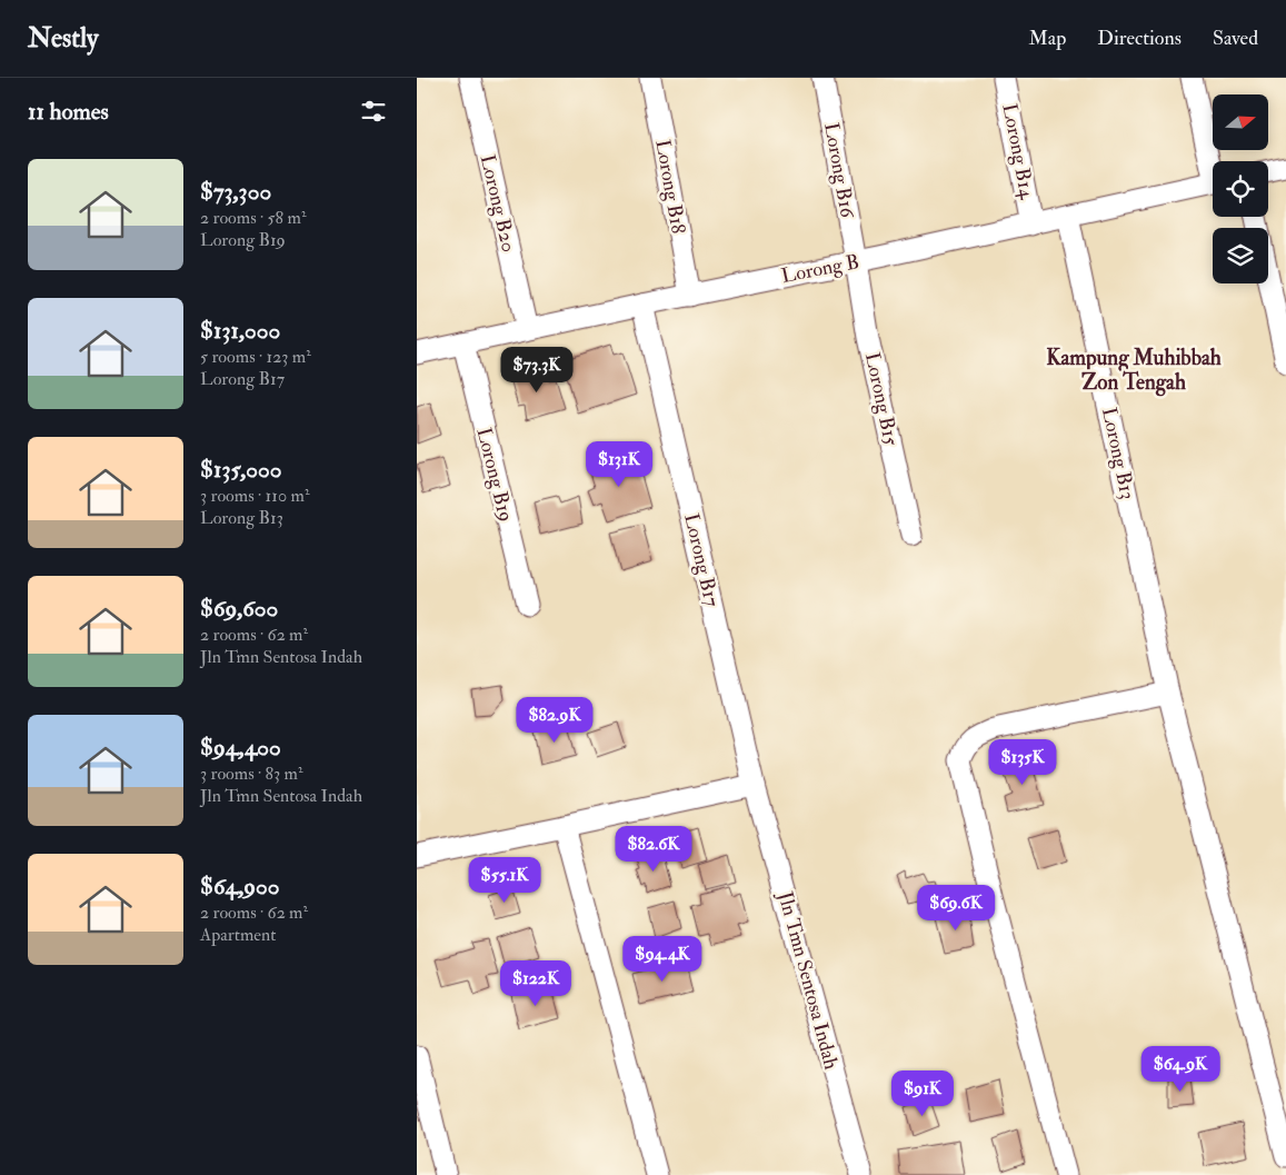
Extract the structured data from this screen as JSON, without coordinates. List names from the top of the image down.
{
  "streets": {
    "street": [
      "Lorong B14",
      "Lorong B16",
      "Lorong B18",
      "Lorong B20",
      "Lorong B",
      "Lorong B15",
      "Lorong B13",
      "Lorong B19",
      "Lorong B17",
      "Jln Tmn Sentosa Indah"
    ]
  },
  "crossings": [
    ["Lorong B14", "Lorong B"],
    ["Lorong B16", "Lorong B"],
    ["Lorong B16", "Lorong B15"],
    ["Lorong B18", "Lorong B"],
    ["Lorong B20", "Lorong B"],
    ["Lorong B", "Lorong B15"],
    ["Lorong B", "Lorong B13"],
    ["Lorong B", "Lorong B19"],
    ["Lorong B", "Lorong B17"],
    ["Lorong B17", "Jln Tmn Sentosa Indah"]
  ],
  "districts": ["Kampung Muhibbah Zon Tengah"],
  "north": "right",
  "page": {
    "header": "Nestly",
    "nav": ["Map", "Directions", "Saved"],
    "heading": "11 homes",
    "list": [
      {
        "name": "$73,300",
        "note": "2 rooms · 58 m² · Lorong B19"
      },
      {
        "name": "$131,000",
        "note": "5 rooms · 123 m² · Lorong B17"
      },
      {
        "name": "$135,000",
        "note": "3 rooms · 110 m² · Lorong B13"
      },
      {
        "name": "$69,600",
        "note": "2 rooms · 62 m² · Jln Tmn Sentosa Indah"
      },
      {
        "name": "$94,400",
        "note": "3 rooms · 83 m² · Jln Tmn Sentosa Indah"
      },
      {
        "name": "$64,900",
        "note": "2 rooms · 62 m² · Apartment"
      }
    ],
    "price": [
      "$73.3K",
      "$131K",
      "$82.9K",
      "$135K",
      "$82.6K",
      "$55.1K",
      "$69.6K",
      "$94.4K",
      "$122K",
      "$64.9K",
      "$91K"
    ]
  }
}
